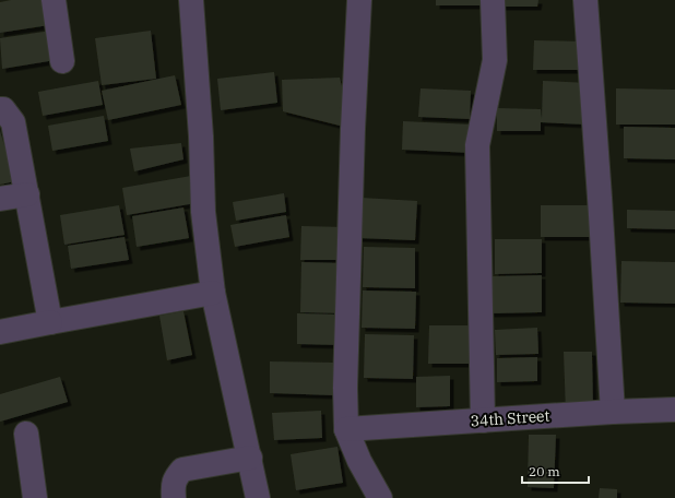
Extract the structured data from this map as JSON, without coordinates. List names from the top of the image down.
{
  "streets": {
    "street": ["34th Street"]
  },
  "scale_bar": "20 m"
}
